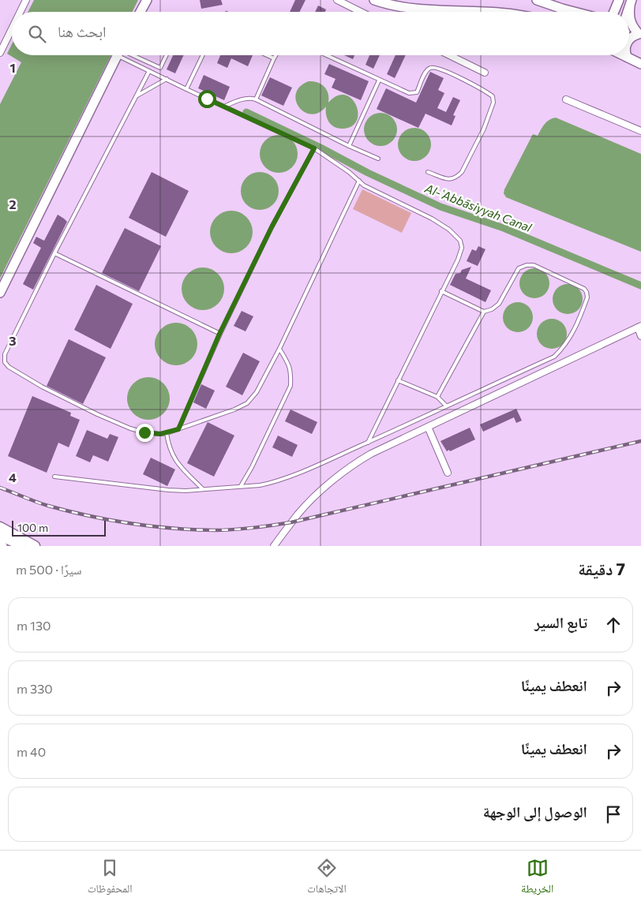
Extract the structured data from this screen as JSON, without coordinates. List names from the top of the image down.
{
  "water": ["Al-ʿAbbāsiyyah Canal"],
  "scale_bar": "100 m",
  "page": {
    "search": "ابحث هنا",
    "scale": "100 m",
    "heading": ["7 دقيقة", "سيرًا · 500 m"],
    "list": [
      ["تابع السير", "130 m"],
      ["انعطف يمينًا", "330 m"],
      ["انعطف يمينًا", "40 m"],
      "الوصول إلى الوجهة"
    ],
    "nav": ["الخريطة", "الاتجاهات", "المحفوظات"]
  },
  "grid": {
    "rows": [
      "1",
      "2",
      "3",
      "4"
    ]
  }
}
